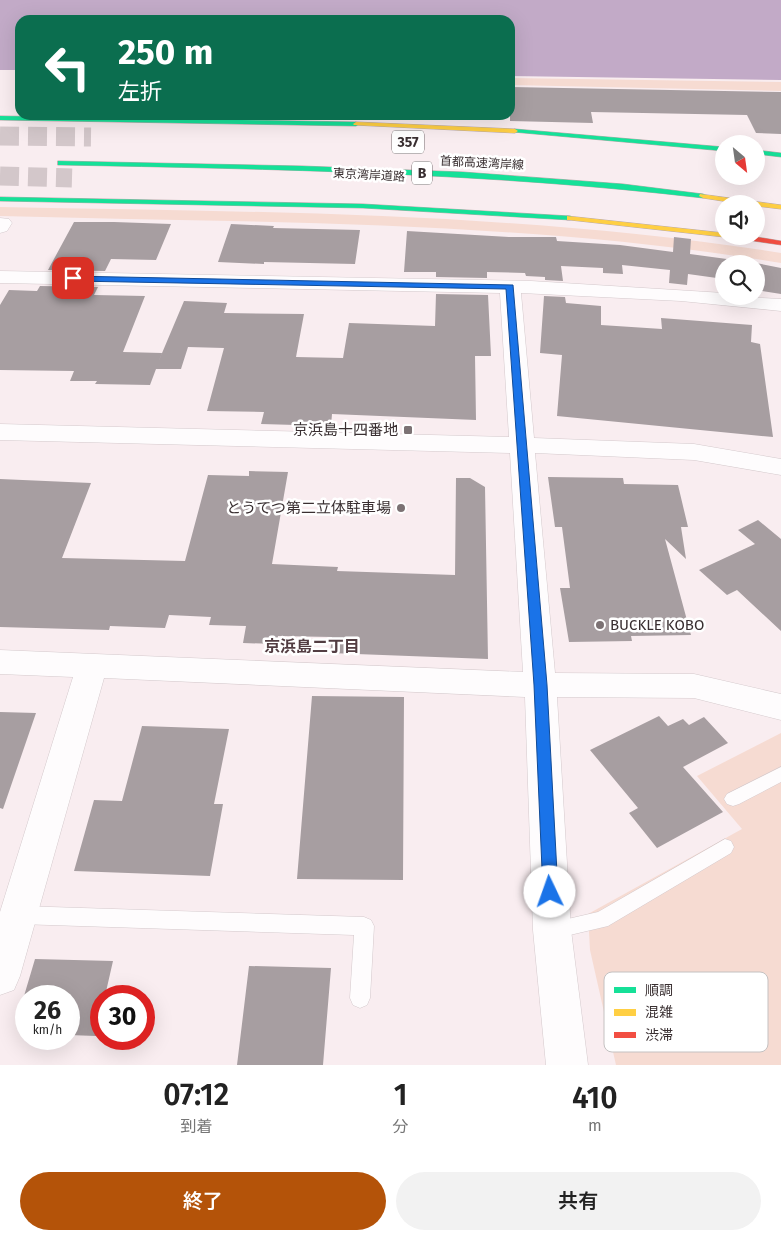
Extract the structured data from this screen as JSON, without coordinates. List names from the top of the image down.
{
  "streets": {
    "highway": ["首都高速湾岸線", "B"]
  },
  "districts": ["京浜島二丁目"],
  "places": {
    "transit": ["京浜島十四番地"],
    "other": ["とうてつ第二立体駐車場", "BUCKLE KOBO"]
  },
  "legend": ["順調", "混雑", "渋滞"],
  "north": "bottom right",
  "page": {
    "turn": ["250 m", "左折"],
    "speed": "26 km/h",
    "limit": "30",
    "eta": [
      "07:12",
      "到着",
      "1",
      "分",
      "410",
      "m"
    ],
    "buttons": ["終了", "共有"]
  }
}
